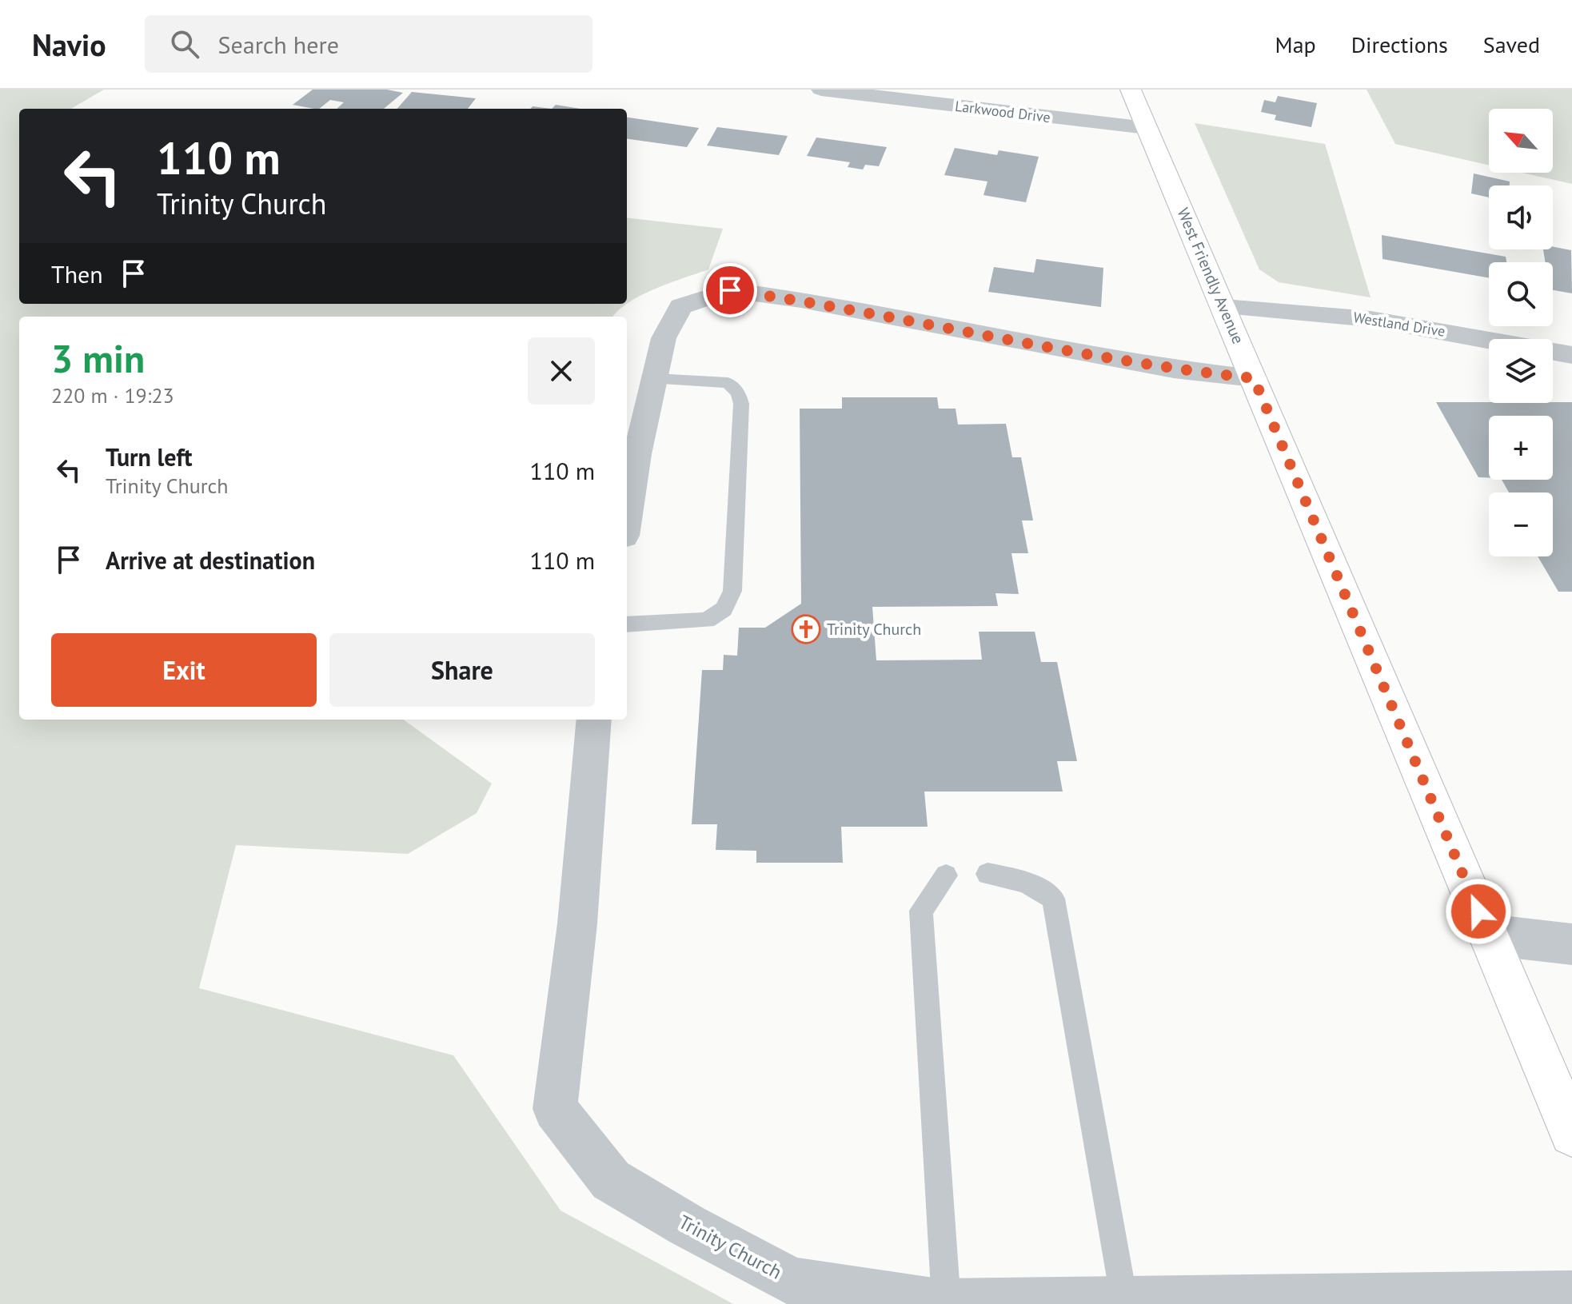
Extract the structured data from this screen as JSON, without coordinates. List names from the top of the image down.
{
  "streets": {
    "main road": ["West Friendly Avenue"],
    "street": ["Larkwood Drive", "Westland Drive", "Trinity Church"]
  },
  "crossings": [
    ["Larkwood Drive", "West Friendly Avenue"],
    ["West Friendly Avenue", "Westland Drive"]
  ],
  "places": {
    "church": ["Trinity Church"]
  },
  "north": "top left",
  "page": {
    "header": "Navio",
    "search": "Search here",
    "nav": ["Map", "Directions", "Saved"],
    "map_buttons": ["+", "−"],
    "turn": ["110 m", "Trinity Church"],
    "then": "Then",
    "heading": ["3 min", "220 m · 19:23"],
    "list": [
      {
        "name": "Turn left",
        "note": "Trinity Church",
        "value": "110 m"
      },
      {
        "name": "Arrive at destination",
        "value": "110 m"
      }
    ],
    "buttons": ["Exit", "Share"]
  }
}
